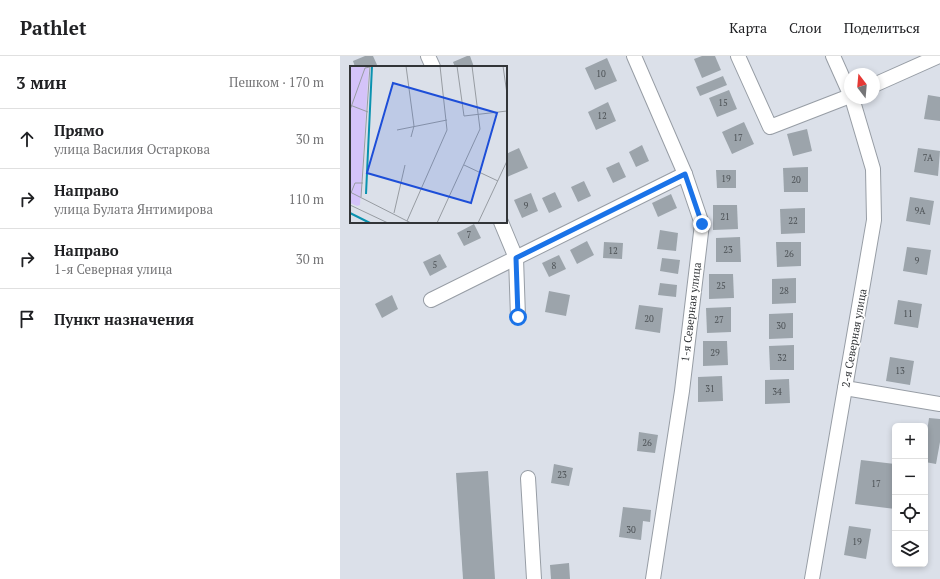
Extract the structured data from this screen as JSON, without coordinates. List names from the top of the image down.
{
  "streets": {
    "street": ["1-я Северная улица", "2-я Северная улица"]
  },
  "house_numbers": [
    "10",
    "15",
    "12",
    "17",
    "7А",
    "19",
    "20",
    "9",
    "9А",
    "21",
    "22",
    "7",
    "23",
    "12",
    "26",
    "9",
    "5",
    "8",
    "25",
    "28",
    "11",
    "20",
    "27",
    "30",
    "29",
    "32",
    "13",
    "31",
    "34",
    "26",
    "23",
    "17",
    "30",
    "19"
  ],
  "north": "top",
  "page": {
    "header": "Pathlet",
    "nav": ["Карта", "Слои", "Поделиться"],
    "heading": ["3 мин", "Пешком · 170 m"],
    "list": [
      ["Прямо", "улица Василия Остаркова", "30 m"],
      ["Направо", "улица Булата Янтимирова", "110 m"],
      ["Направо", "1-я Северная улица", "30 m"],
      "Пункт назначения"
    ],
    "map_buttons": ["+", "−"]
  }
}
